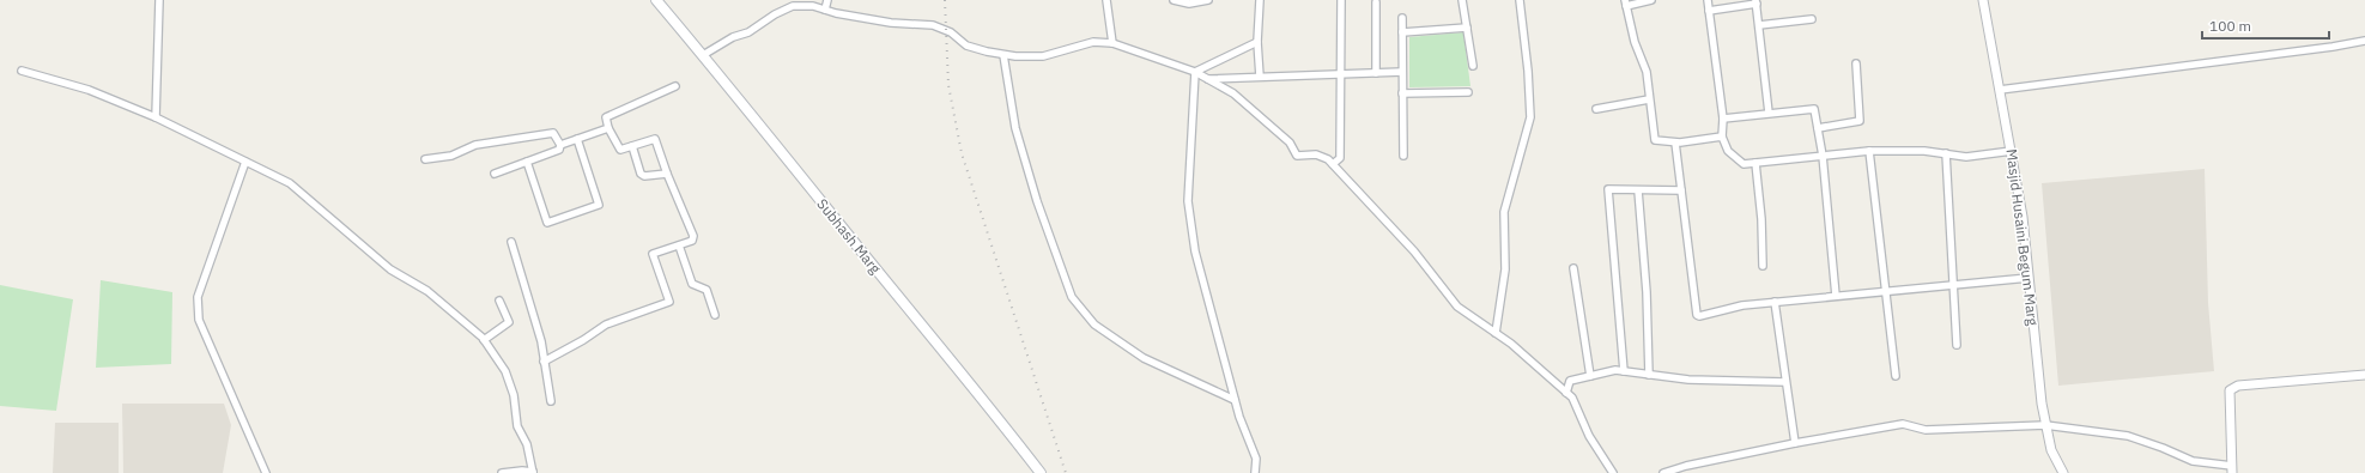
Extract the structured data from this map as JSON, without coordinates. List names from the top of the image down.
{
  "streets": {
    "main road": ["Subhash Marg"],
    "street": ["Masjid Husaini Begum Marg"]
  },
  "scale_bar": "100 m"
}
